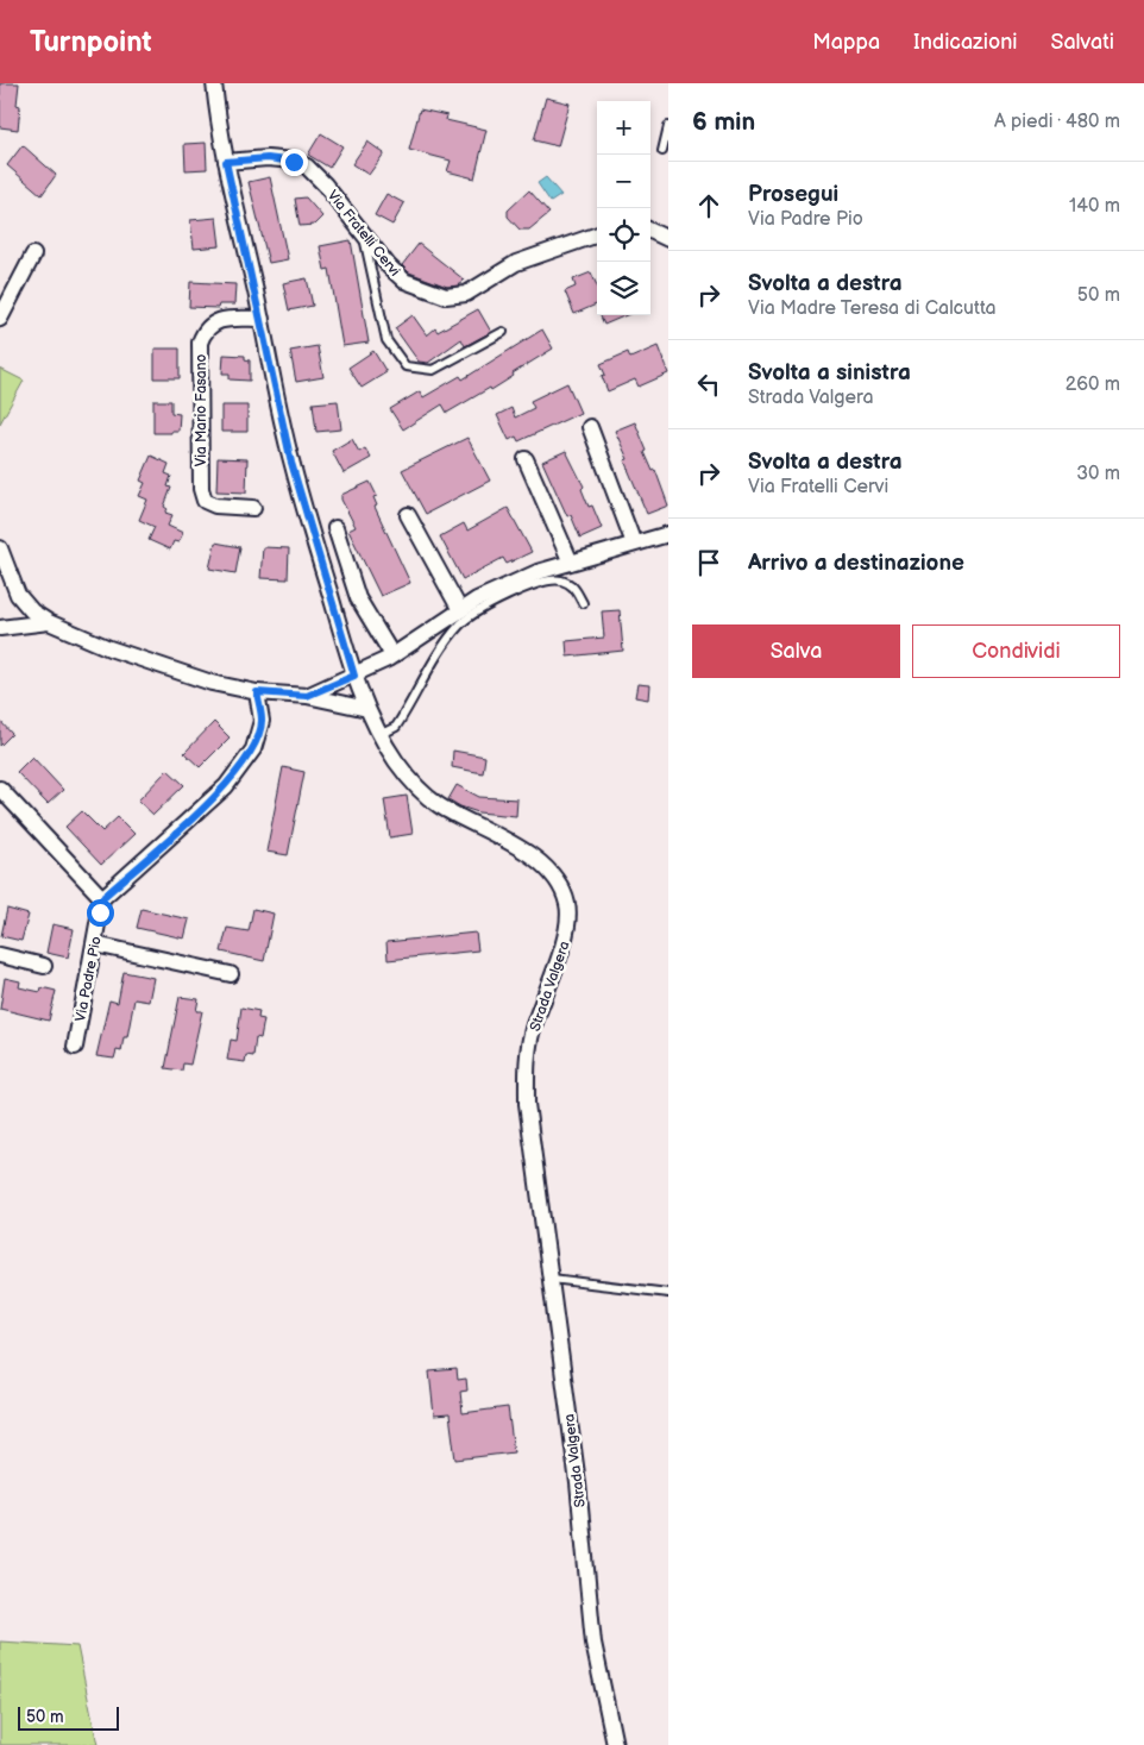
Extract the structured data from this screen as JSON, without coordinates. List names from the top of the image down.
{
  "streets": {
    "street": [
      "Via Fratelli Cervi",
      "Via Mario Fasano",
      "Via Padre Pio",
      "Strada Valgera"
    ]
  },
  "crossings": [
    ["Via Fratelli Cervi", "Strada Valgera"],
    ["Via Mario Fasano", "Strada Valgera"]
  ],
  "scale_bar": "50 m",
  "page": {
    "header": "Turnpoint",
    "nav": ["Mappa", "Indicazioni", "Salvati"],
    "heading": ["6 min", "A piedi · 480 m"],
    "map_buttons": ["+", "−"],
    "list": [
      ["Prosegui", "Via Padre Pio", "140 m"],
      ["Svolta a destra", "Via Madre Teresa di Calcutta", "50 m"],
      ["Svolta a sinistra", "Strada Valgera", "260 m"],
      ["Svolta a destra", "Via Fratelli Cervi", "30 m"],
      "Arrivo a destinazione"
    ],
    "buttons": ["Salva", "Condividi"],
    "scale": "50 m"
  }
}
